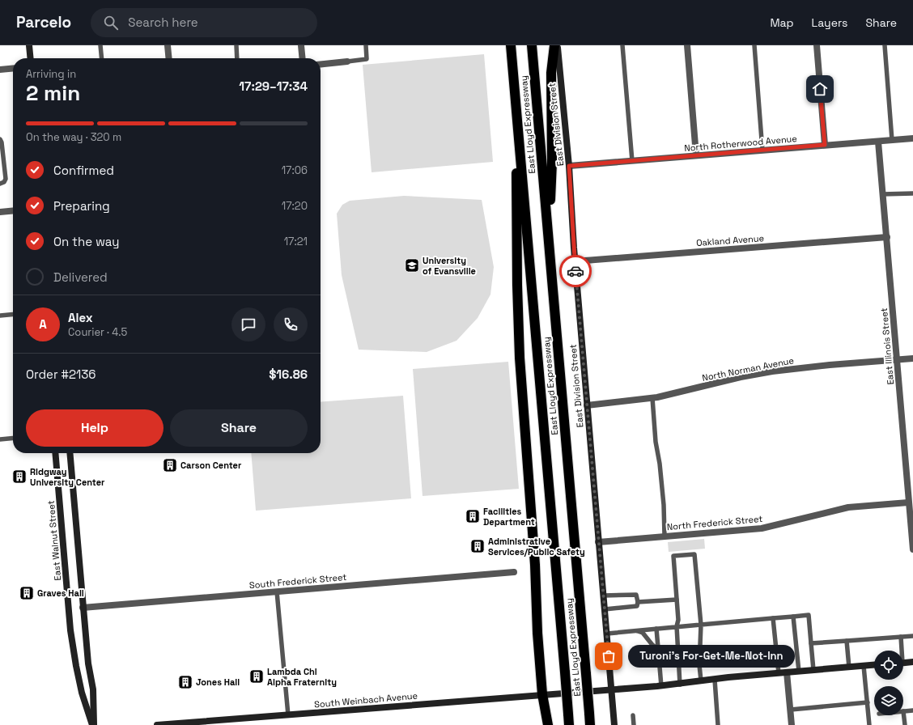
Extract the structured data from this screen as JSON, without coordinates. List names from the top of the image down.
{
  "streets": {
    "highway": ["East Lloyd Expressway"],
    "street": [
      "East Division Street",
      "North Rotherwood Avenue",
      "Oakland Avenue",
      "East Illinois Street",
      "North Norman Avenue",
      "North Frederick Street",
      "East Walnut Street",
      "South Frederick Street",
      "South Weinbach Avenue"
    ]
  },
  "crossings": [
    ["East Division Street", "North Rotherwood Avenue"],
    ["East Division Street", "Oakland Avenue"],
    ["East Division Street", "North Norman Avenue"],
    ["East Division Street", "North Frederick Street"],
    ["East Division Street", "South Weinbach Avenue"],
    ["North Rotherwood Avenue", "East Illinois Street"],
    ["Oakland Avenue", "East Illinois Street"],
    ["East Illinois Street", "North Norman Avenue"],
    ["East Illinois Street", "North Frederick Street"],
    ["East Walnut Street", "South Frederick Street"]
  ],
  "places": {
    "school or university": ["University of Evansville"],
    "building": [
      "Carson Center",
      "Ridgway University Center",
      "Facilities Department",
      "Administrative Services/Public Safety",
      "Graves Hall",
      "Lambda Chi Alpha Fraternity",
      "Jones Hall"
    ],
    "other": ["Turoni's For-Get-Me-Not-Inn"]
  },
  "page": {
    "header": "Parcelo",
    "search": "Search here",
    "nav": ["Map", "Layers", "Share"],
    "heading": ["2 min", "Arriving in", "17:29–17:34"],
    "panel": [
      "Alex",
      "Courier · 4.5",
      "Order #2136",
      "$16.86"
    ],
    "bar": "On the way · 320 m",
    "list": [
      ["Confirmed", "17:06"],
      ["Preparing", "17:20"],
      ["On the way", "17:21"],
      "Delivered"
    ],
    "round": "A",
    "buttons": ["Help", "Share"],
    "bubble": "Turoni's For-Get-Me-Not-Inn"
  }
}
